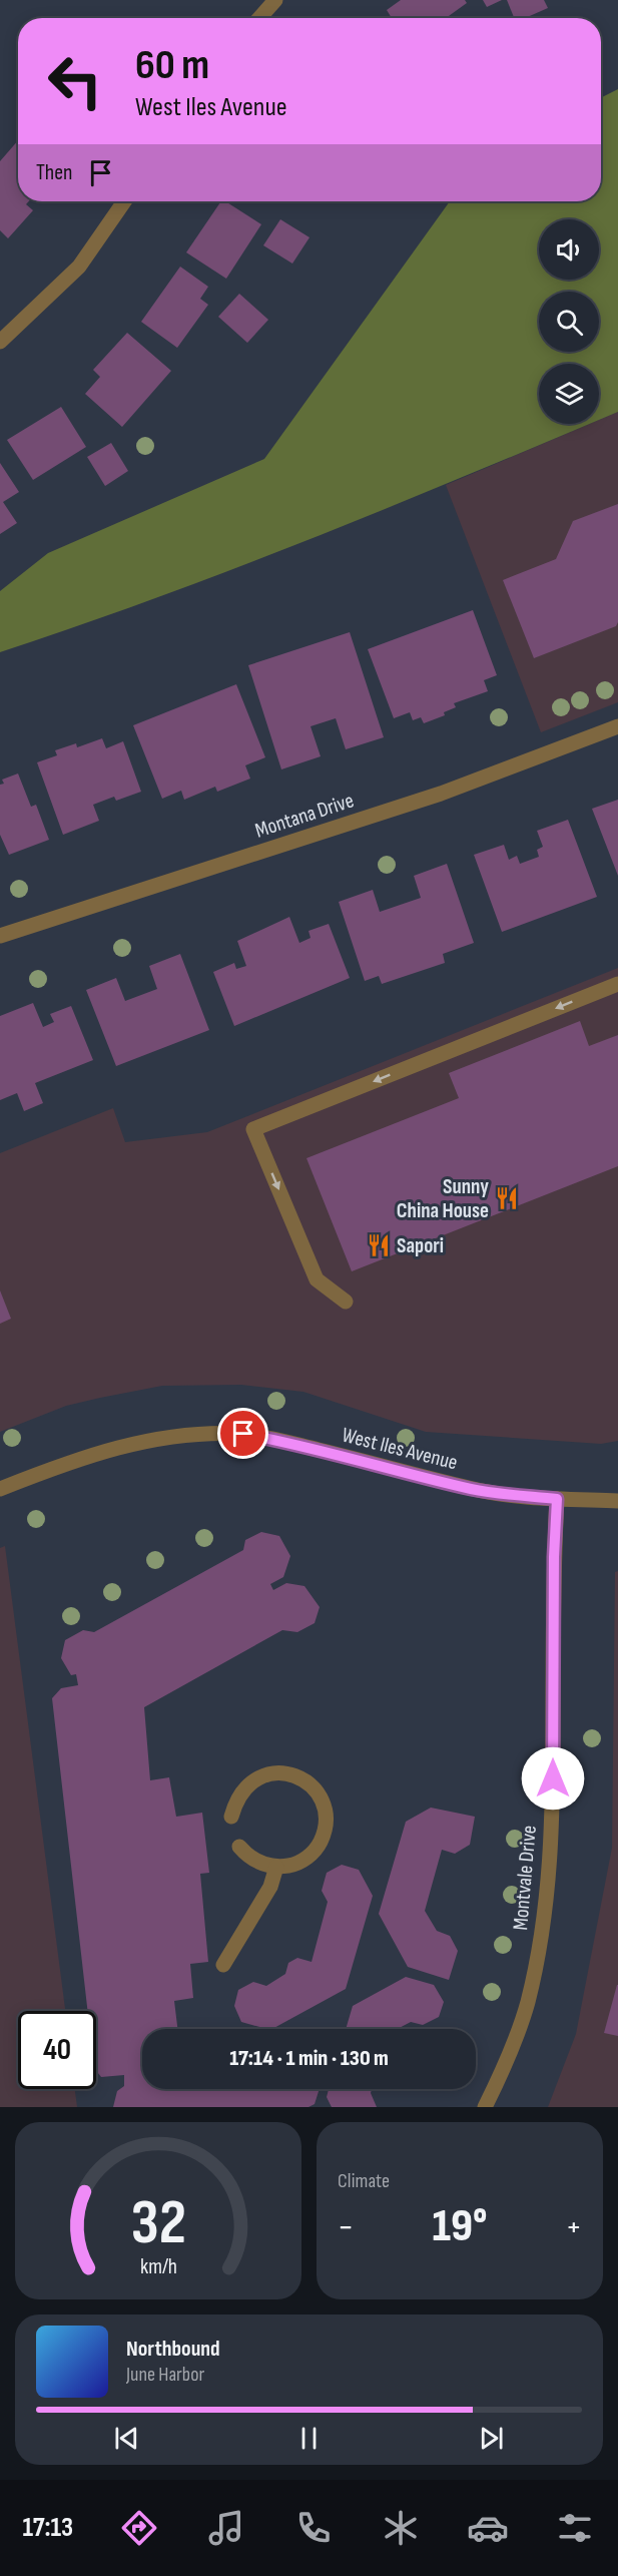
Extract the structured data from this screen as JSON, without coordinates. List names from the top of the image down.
{
  "streets": {
    "street": ["Montana Drive", "West Iles Avenue", "Montvale Drive"]
  },
  "crossings": [
    ["West Iles Avenue", "Montvale Drive"]
  ],
  "places": {
    "restaurant": ["Sunny China House", "Sapori"]
  },
  "page": {
    "turn": ["60 m", "West Iles Avenue"],
    "then": "Then",
    "limit": "40",
    "trip": "17:14 · 1 min · 130 m",
    "tile": "Climate",
    "heat": ["−", "19°", "+"],
    "song": ["Northbound", "June Harbor"],
    "tabs": "17:13",
    "gauge": ["32", "km/h"]
  }
}
